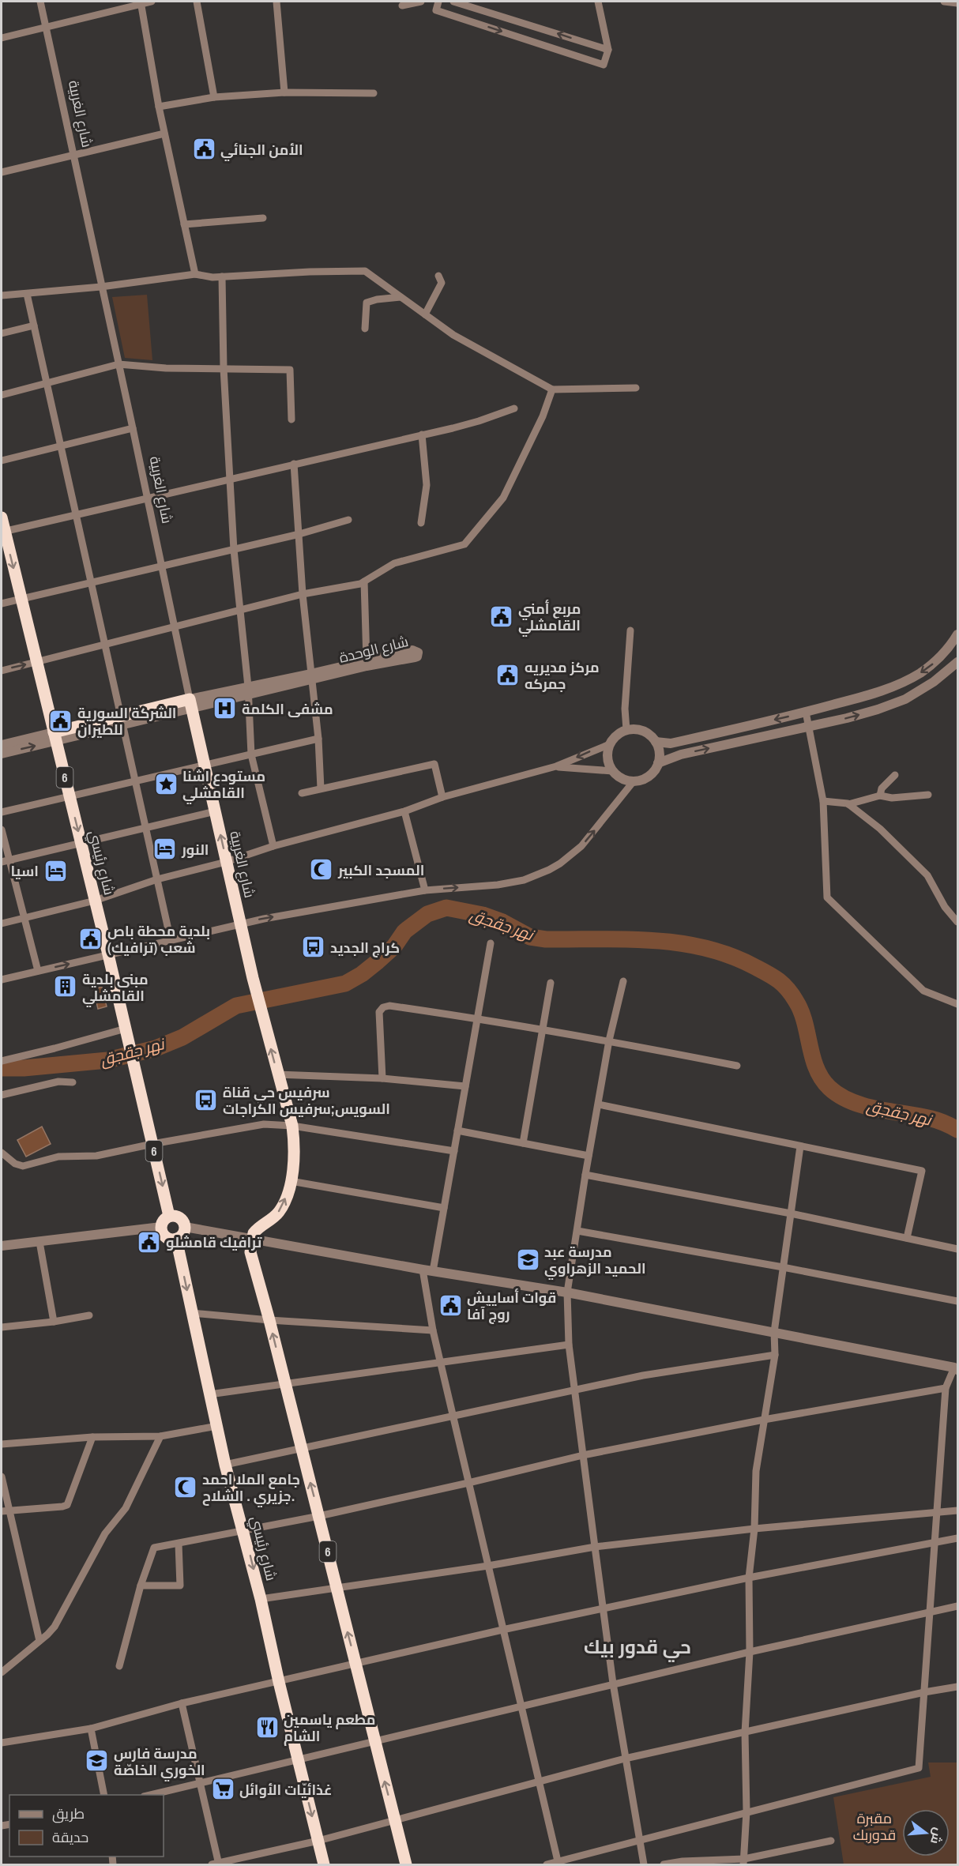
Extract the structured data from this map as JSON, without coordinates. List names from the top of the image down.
{
  "streets": {
    "highway": [
      "شارع الغربية",
      "شارع الوحدة",
      "6",
      "شارع رئيسي"
    ]
  },
  "crossings": [
    ["شارع الغربية", "شارع الوحدة"],
    ["شارع الغربية", "6"],
    ["شارع الوحدة", "شارع رئيسي"]
  ],
  "districts": ["حي قدور بيك"],
  "water": ["نهر جقجق"],
  "parks": ["مقبرة قدوربك"],
  "places": {
    "public building": [
      "الأمن الجنائي",
      "مربع أمني القامشلي",
      "مركز مديريه جمركه",
      "الشركة السورية للطيران",
      "بلدية محطة باص شعب (ترافيك)",
      "ترافيك قامشلو",
      "قوات أساييش روج آفا"
    ],
    "hospital": ["مشفى الكلمة"],
    "place": ["مستودع اشنا القامشلي"],
    "hotel": ["النور", "اسيا"],
    "mosque": ["المسجد الكبير", "جامع الملا احمد جزيري . الشلاح."],
    "bus stop": ["كراج الجديد", "سرفيس حي قناة السويس;سرفيس الكراجات"],
    "building": ["مبنى بلدية القامشلي"],
    "school or university": ["مدرسة عبد الحميد الزهراوي", "مدرسة فارس الخوري الخاصّة"],
    "restaurant": ["مطعم ياسمين الشام"],
    "supermarket": ["غذائيّات الأوائل"]
  },
  "legend": ["طريق", "حديقة"],
  "north": "right"
}
